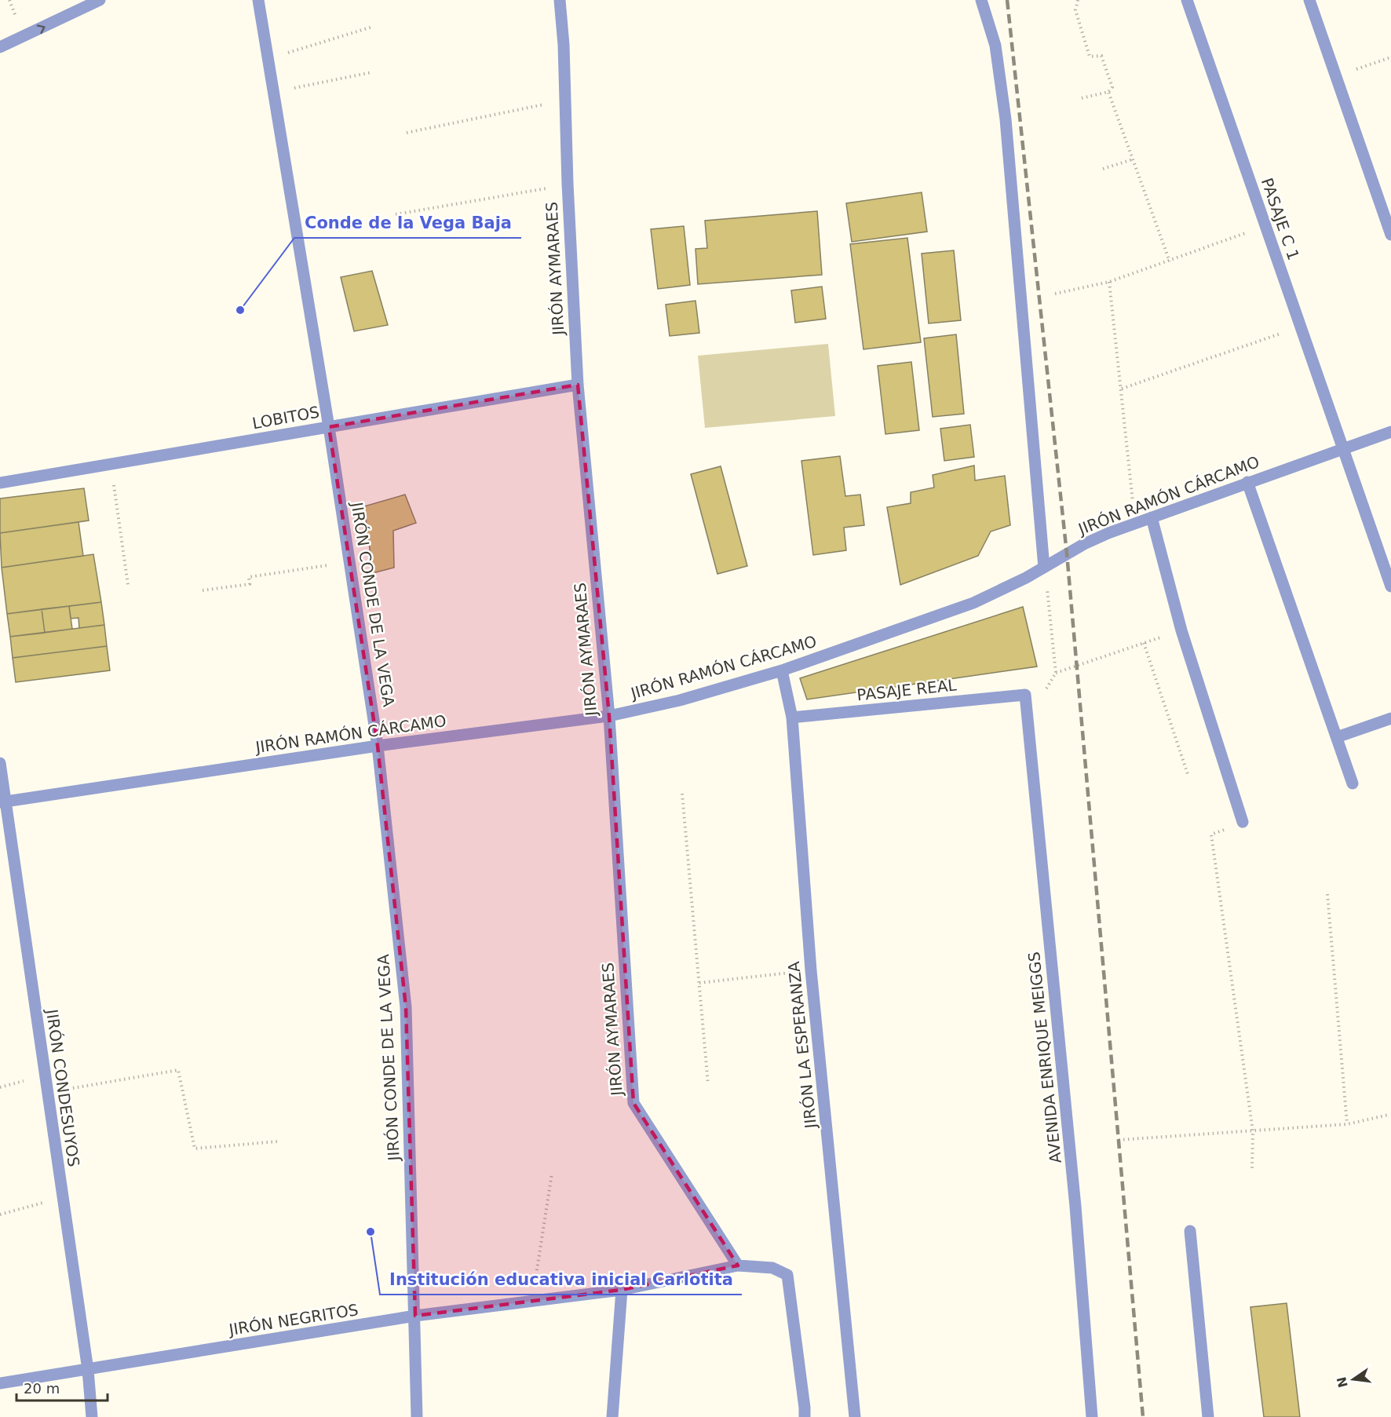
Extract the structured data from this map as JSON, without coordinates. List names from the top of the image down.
{
  "streets": {
    "street": [
      "PASAJE C 1",
      "JIRÓN AYMARAES",
      "LOBITOS",
      "JIRÓN RAMÓN CÁRCAMO",
      "JIRÓN CONDE DE LA VEGA",
      "PASAJE REAL",
      "JIRÓN LA ESPERANZA",
      "AVENIDA ENRIQUE MEIGGS",
      "JIRÓN CONDESUYOS",
      "JIRÓN NEGRITOS"
    ]
  },
  "crossings": [
    ["PASAJE C 1", "JIRÓN RAMÓN CÁRCAMO"],
    ["JIRÓN AYMARAES", "LOBITOS"],
    ["JIRÓN AYMARAES", "JIRÓN RAMÓN CÁRCAMO"],
    ["JIRÓN AYMARAES", "JIRÓN NEGRITOS"],
    ["LOBITOS", "JIRÓN CONDE DE LA VEGA"],
    ["JIRÓN RAMÓN CÁRCAMO", "JIRÓN CONDE DE LA VEGA"],
    ["JIRÓN RAMÓN CÁRCAMO", "JIRÓN LA ESPERANZA"],
    ["JIRÓN RAMÓN CÁRCAMO", "JIRÓN CONDESUYOS"],
    ["JIRÓN CONDE DE LA VEGA", "JIRÓN NEGRITOS"],
    ["PASAJE REAL", "JIRÓN LA ESPERANZA"],
    ["PASAJE REAL", "AVENIDA ENRIQUE MEIGGS"],
    ["JIRÓN CONDESUYOS", "JIRÓN NEGRITOS"]
  ],
  "places": ["Conde de la Vega Baja", "Institución educativa inicial Carlotita"],
  "scale_bar": "20 m",
  "north": "left"
}
